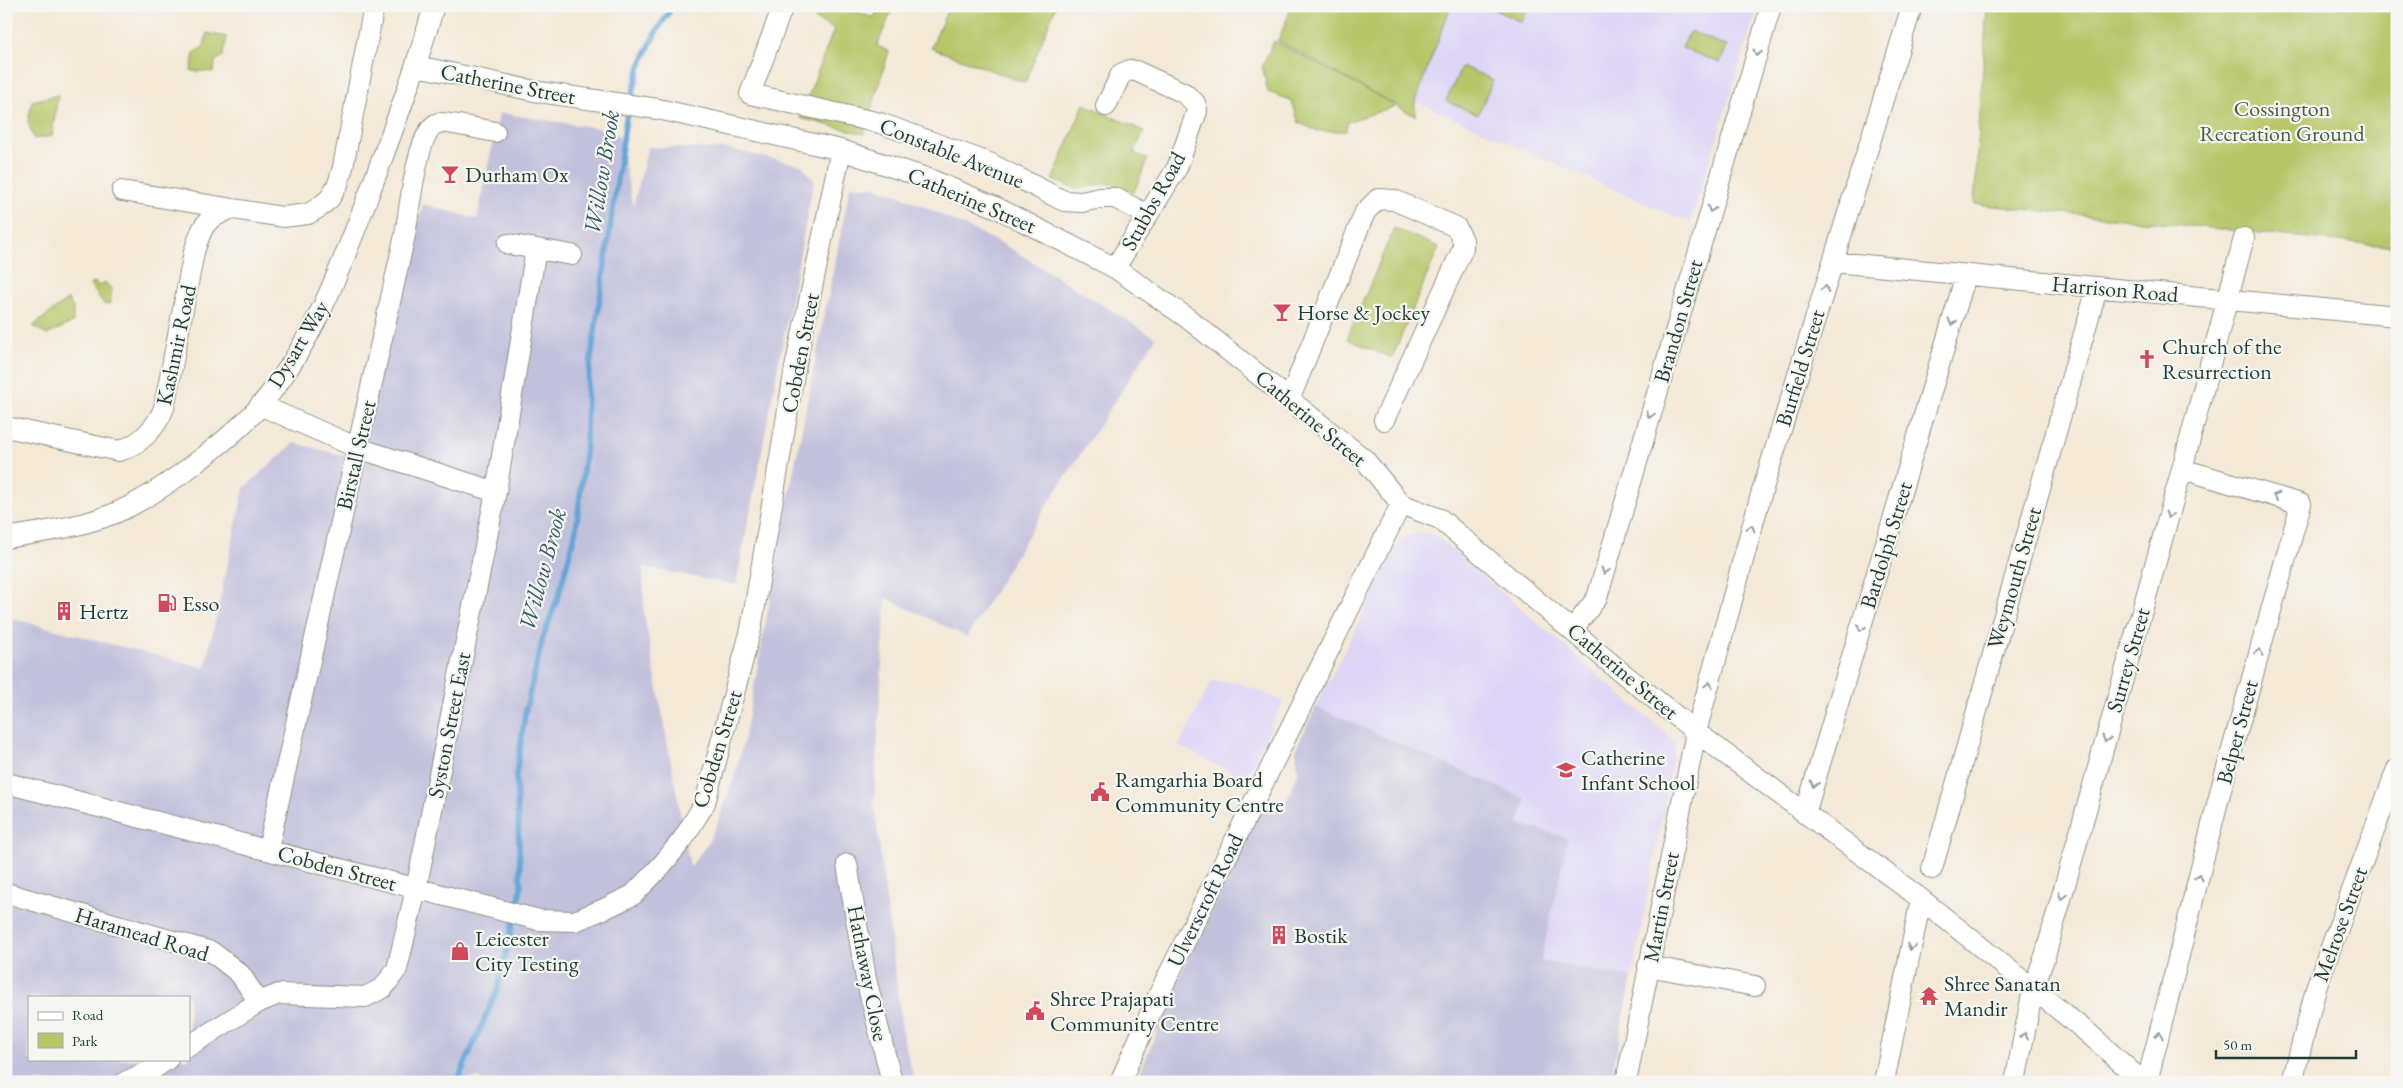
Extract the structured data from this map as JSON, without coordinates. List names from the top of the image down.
{
  "streets": {
    "street": [
      "Catherine Street",
      "Constable Avenue",
      "Stubbs Road",
      "Harrison Road",
      "Brandon Street",
      "Dysart Way",
      "Kashmir Road",
      "Cobden Street",
      "Burfield Street",
      "Birstall Street",
      "Bardolph Street",
      "Weymouth Street",
      "Surrey Street",
      "Syston Street East",
      "Belper Street",
      "Ulverscroft Road",
      "Martin Street",
      "Melrose Street",
      "Haramead Road",
      "Hathaway Close"
    ]
  },
  "crossings": [
    ["Catherine Street", "Stubbs Road"],
    ["Catherine Street", "Brandon Street"],
    ["Catherine Street", "Dysart Way"],
    ["Catherine Street", "Cobden Street"],
    ["Catherine Street", "Burfield Street"],
    ["Catherine Street", "Bardolph Street"],
    ["Catherine Street", "Surrey Street"],
    ["Catherine Street", "Ulverscroft Road"],
    ["Catherine Street", "Martin Street"],
    ["Constable Avenue", "Stubbs Road"],
    ["Harrison Road", "Burfield Street"],
    ["Harrison Road", "Bardolph Street"],
    ["Harrison Road", "Weymouth Street"],
    ["Harrison Road", "Surrey Street"],
    ["Cobden Street", "Birstall Street"],
    ["Cobden Street", "Syston Street East"],
    ["Burfield Street", "Martin Street"],
    ["Surrey Street", "Belper Street"],
    ["Syston Street East", "Haramead Road"]
  ],
  "one_way": [
    "Brandon Street",
    "Burfield Street",
    "Bardolph Street",
    "Belper Street"
  ],
  "water": ["Willow Brook"],
  "parks": ["Cossington Recreation Ground"],
  "places": {
    "bar": ["Durham Ox", "Horse & Jockey"],
    "church": ["Church of the Resurrection"],
    "fuel station": ["Esso"],
    "building": ["Hertz", "Bostik"],
    "school or university": ["Catherine Infant School"],
    "public building": ["Ramgarhia Board Community Centre", "Shree Prajapati Community Centre"],
    "shop": ["Leicester City Testing"],
    "temple": ["Shree Sanatan Mandir"]
  },
  "legend": ["Road", "Park"],
  "scale_bar": "50 m"
}
